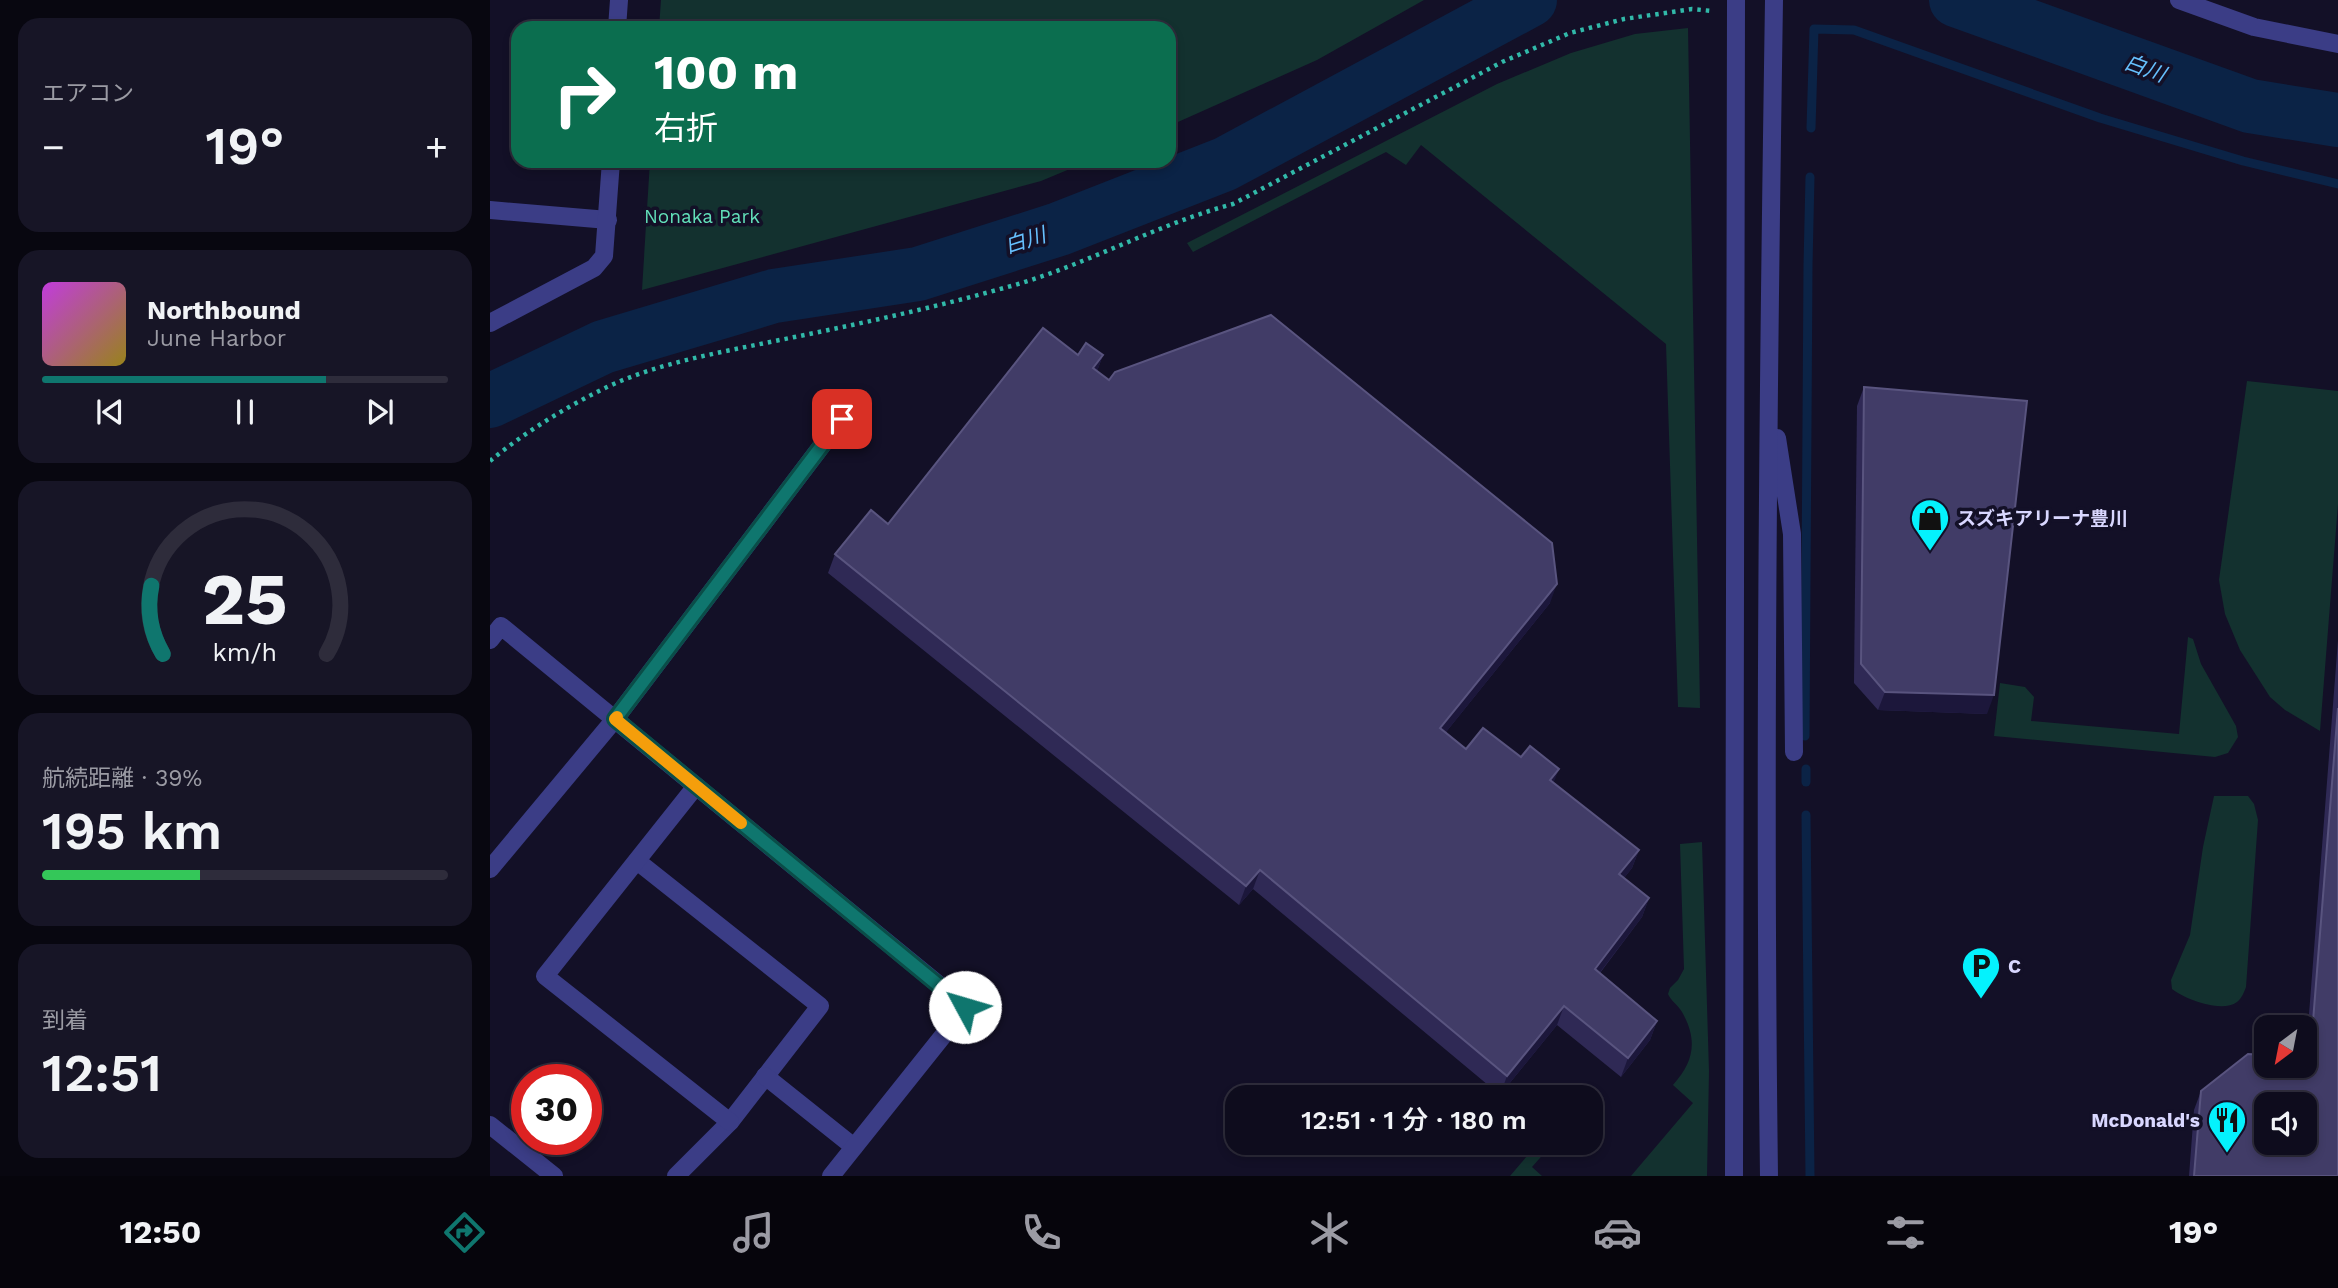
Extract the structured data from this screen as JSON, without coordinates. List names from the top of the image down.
{
  "water": ["白川"],
  "parks": ["Nonaka Park"],
  "places": {
    "shop": ["スズキアリーナ豊川"],
    "parking": ["C"],
    "restaurant": ["McDonald's"]
  },
  "north": "bottom left",
  "page": {
    "tile": [
      "エアコン",
      ["航続距離 · 39%", "195 km"],
      ["到着", "12:51"]
    ],
    "turn": ["100 m", "右折"],
    "heat": ["−", "19°", "+"],
    "song": ["Northbound", "June Harbor"],
    "limit": "30",
    "trip": "12:51 · 1 分 · 180 m",
    "tabs": ["12:50", "19°"],
    "gauge": ["25", "km/h"]
  }
}
